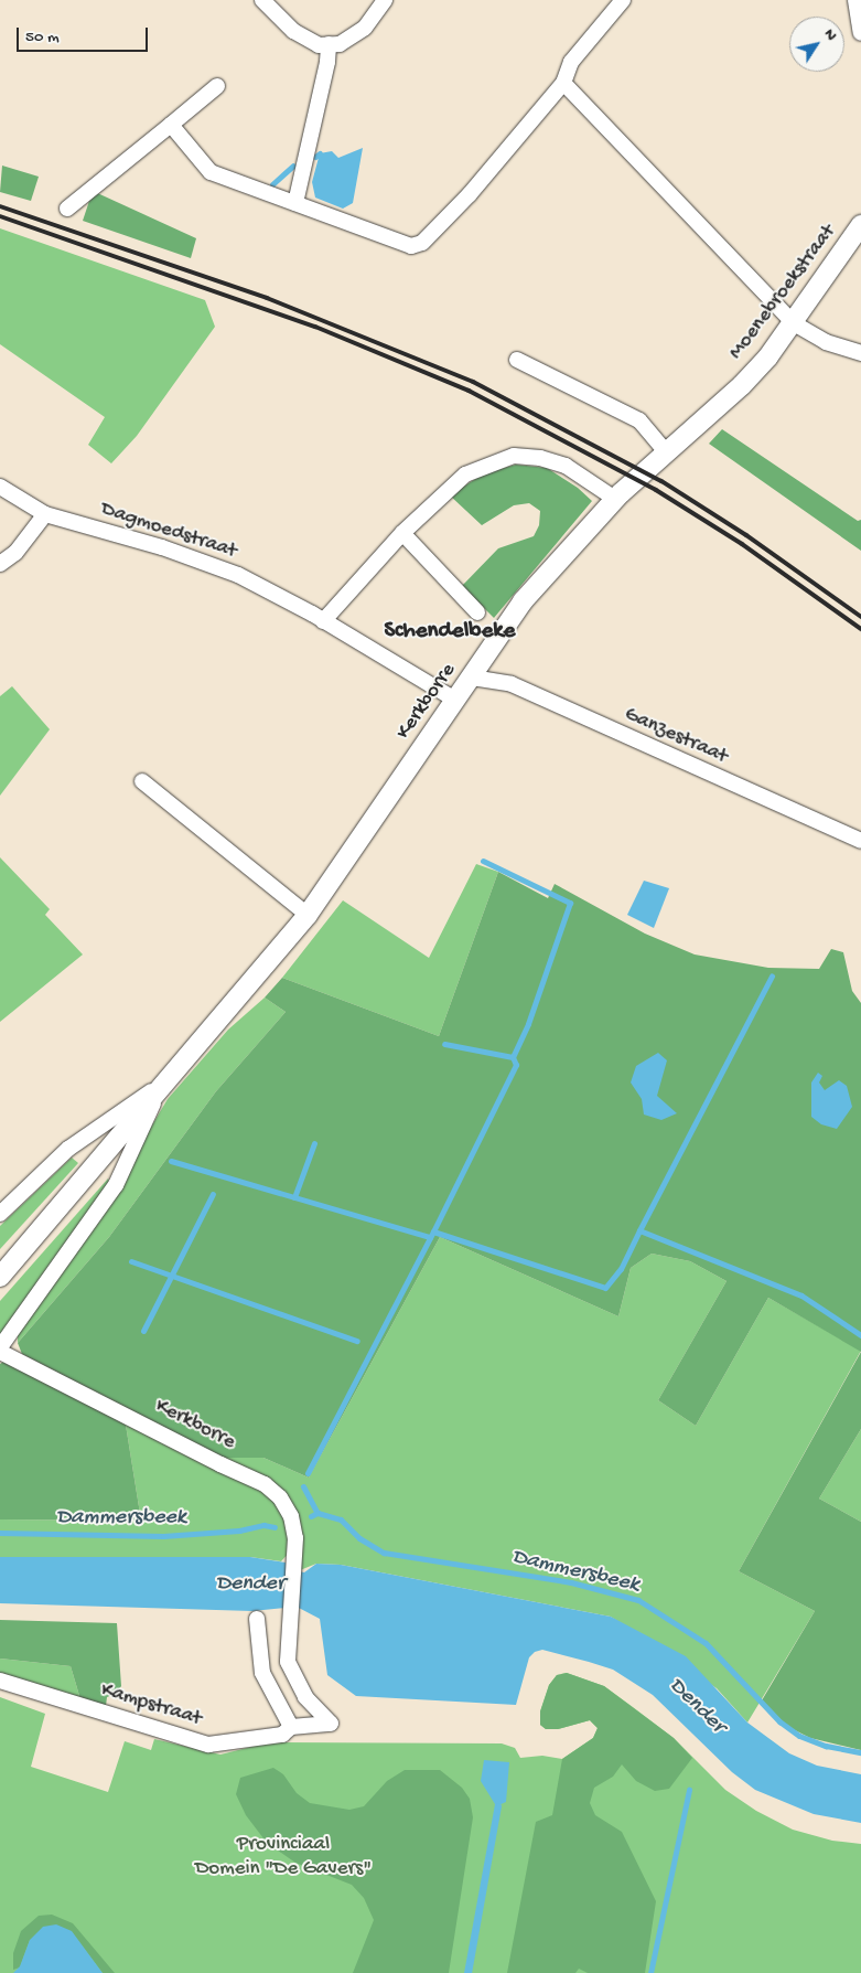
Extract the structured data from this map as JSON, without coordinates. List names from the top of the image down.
{
  "streets": {
    "street": [
      "Moenebroekstraat",
      "Dagmoedstraat",
      "Kerkborre",
      "Ganzestraat",
      "Kampstraat"
    ]
  },
  "crossings": [
    ["Moenebroekstraat", "Kerkborre"],
    ["Dagmoedstraat", "Kerkborre"],
    ["Kerkborre", "Ganzestraat"],
    ["Kerkborre", "Kampstraat"]
  ],
  "districts": ["Schendelbeke"],
  "water": ["Dammersbeek", "Dender"],
  "parks": ["Provinciaal Domein \"De Gavers\""],
  "scale_bar": "50 m",
  "north": "top right"
}
